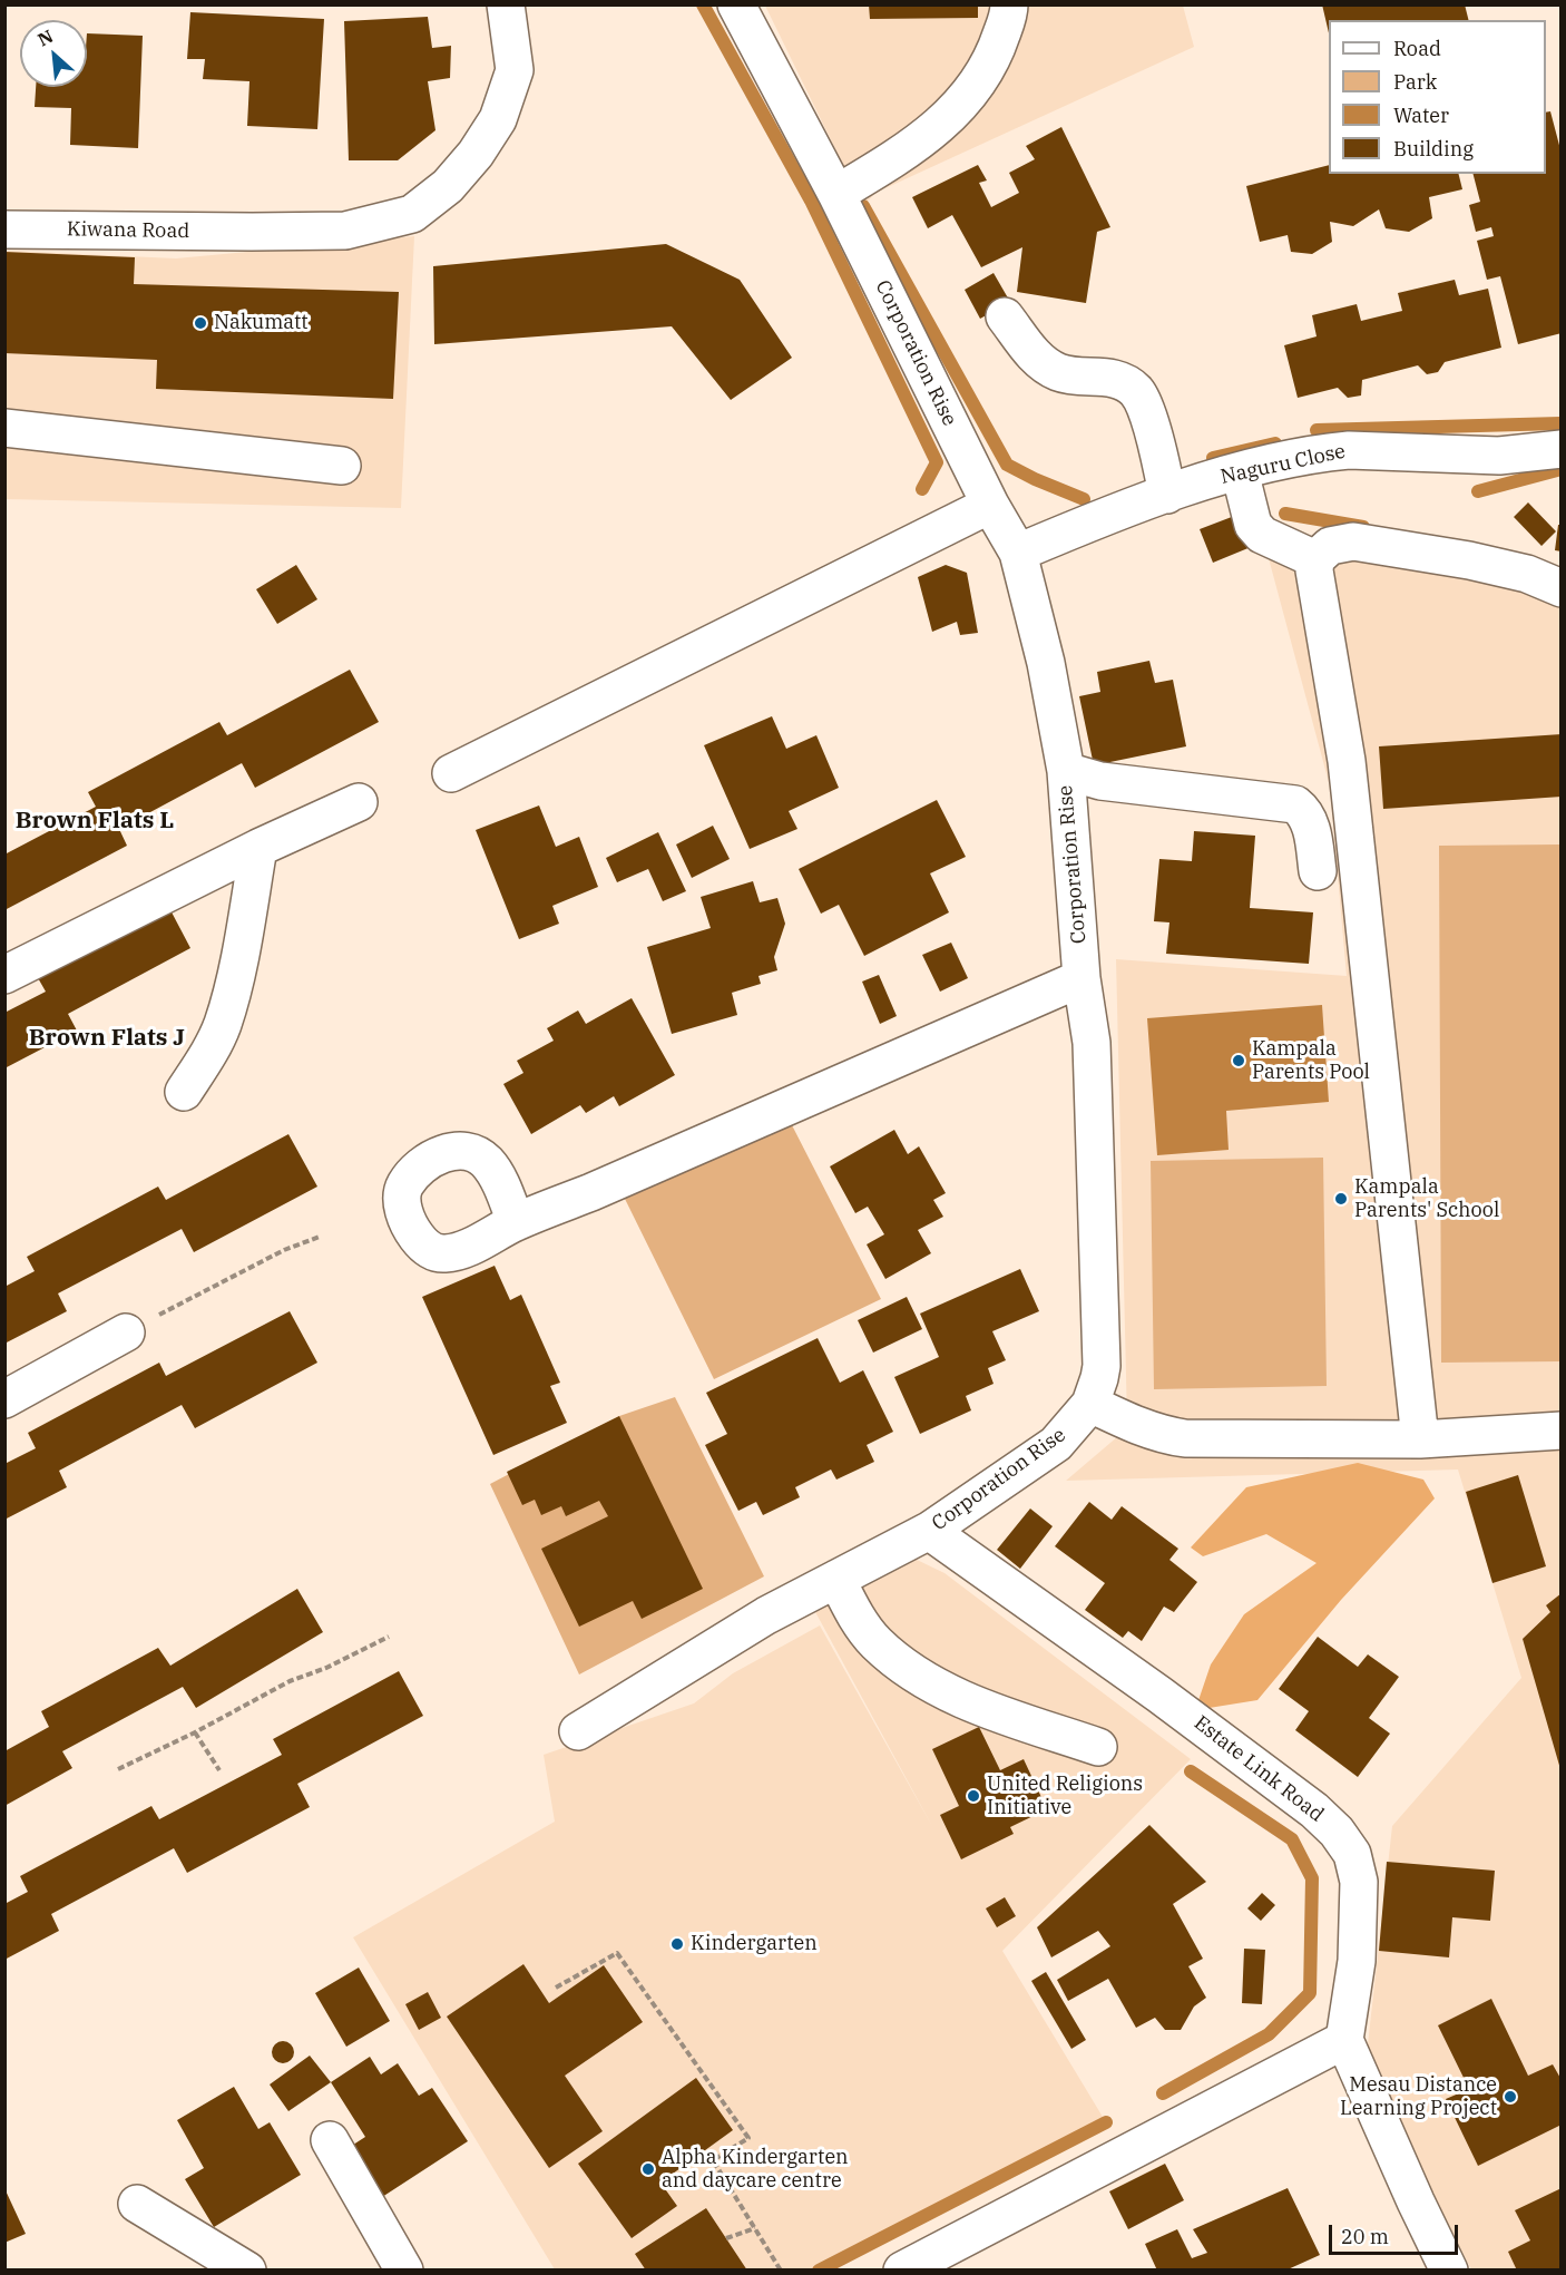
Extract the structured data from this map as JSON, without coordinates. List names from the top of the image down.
{
  "streets": {
    "street": [
      "Kiwana Road",
      "Corporation Rise",
      "Naguru Close",
      "Estate Link Road"
    ]
  },
  "crossings": [
    ["Corporation Rise", "Naguru Close"],
    ["Corporation Rise", "Estate Link Road"]
  ],
  "districts": ["Brown Flats L", "Brown Flats J"],
  "places": [
    "Nakumatt",
    "Kampala Parents Pool",
    "Kampala Parents' School",
    "United Religions Initiative",
    "Kindergarten",
    "Mesau Distance Learning Project",
    "Alpha Kindergarten and daycare centre"
  ],
  "legend": [
    "Road",
    "Park",
    "Water",
    "Building"
  ],
  "scale_bar": "20 m",
  "north": "top left"
}
